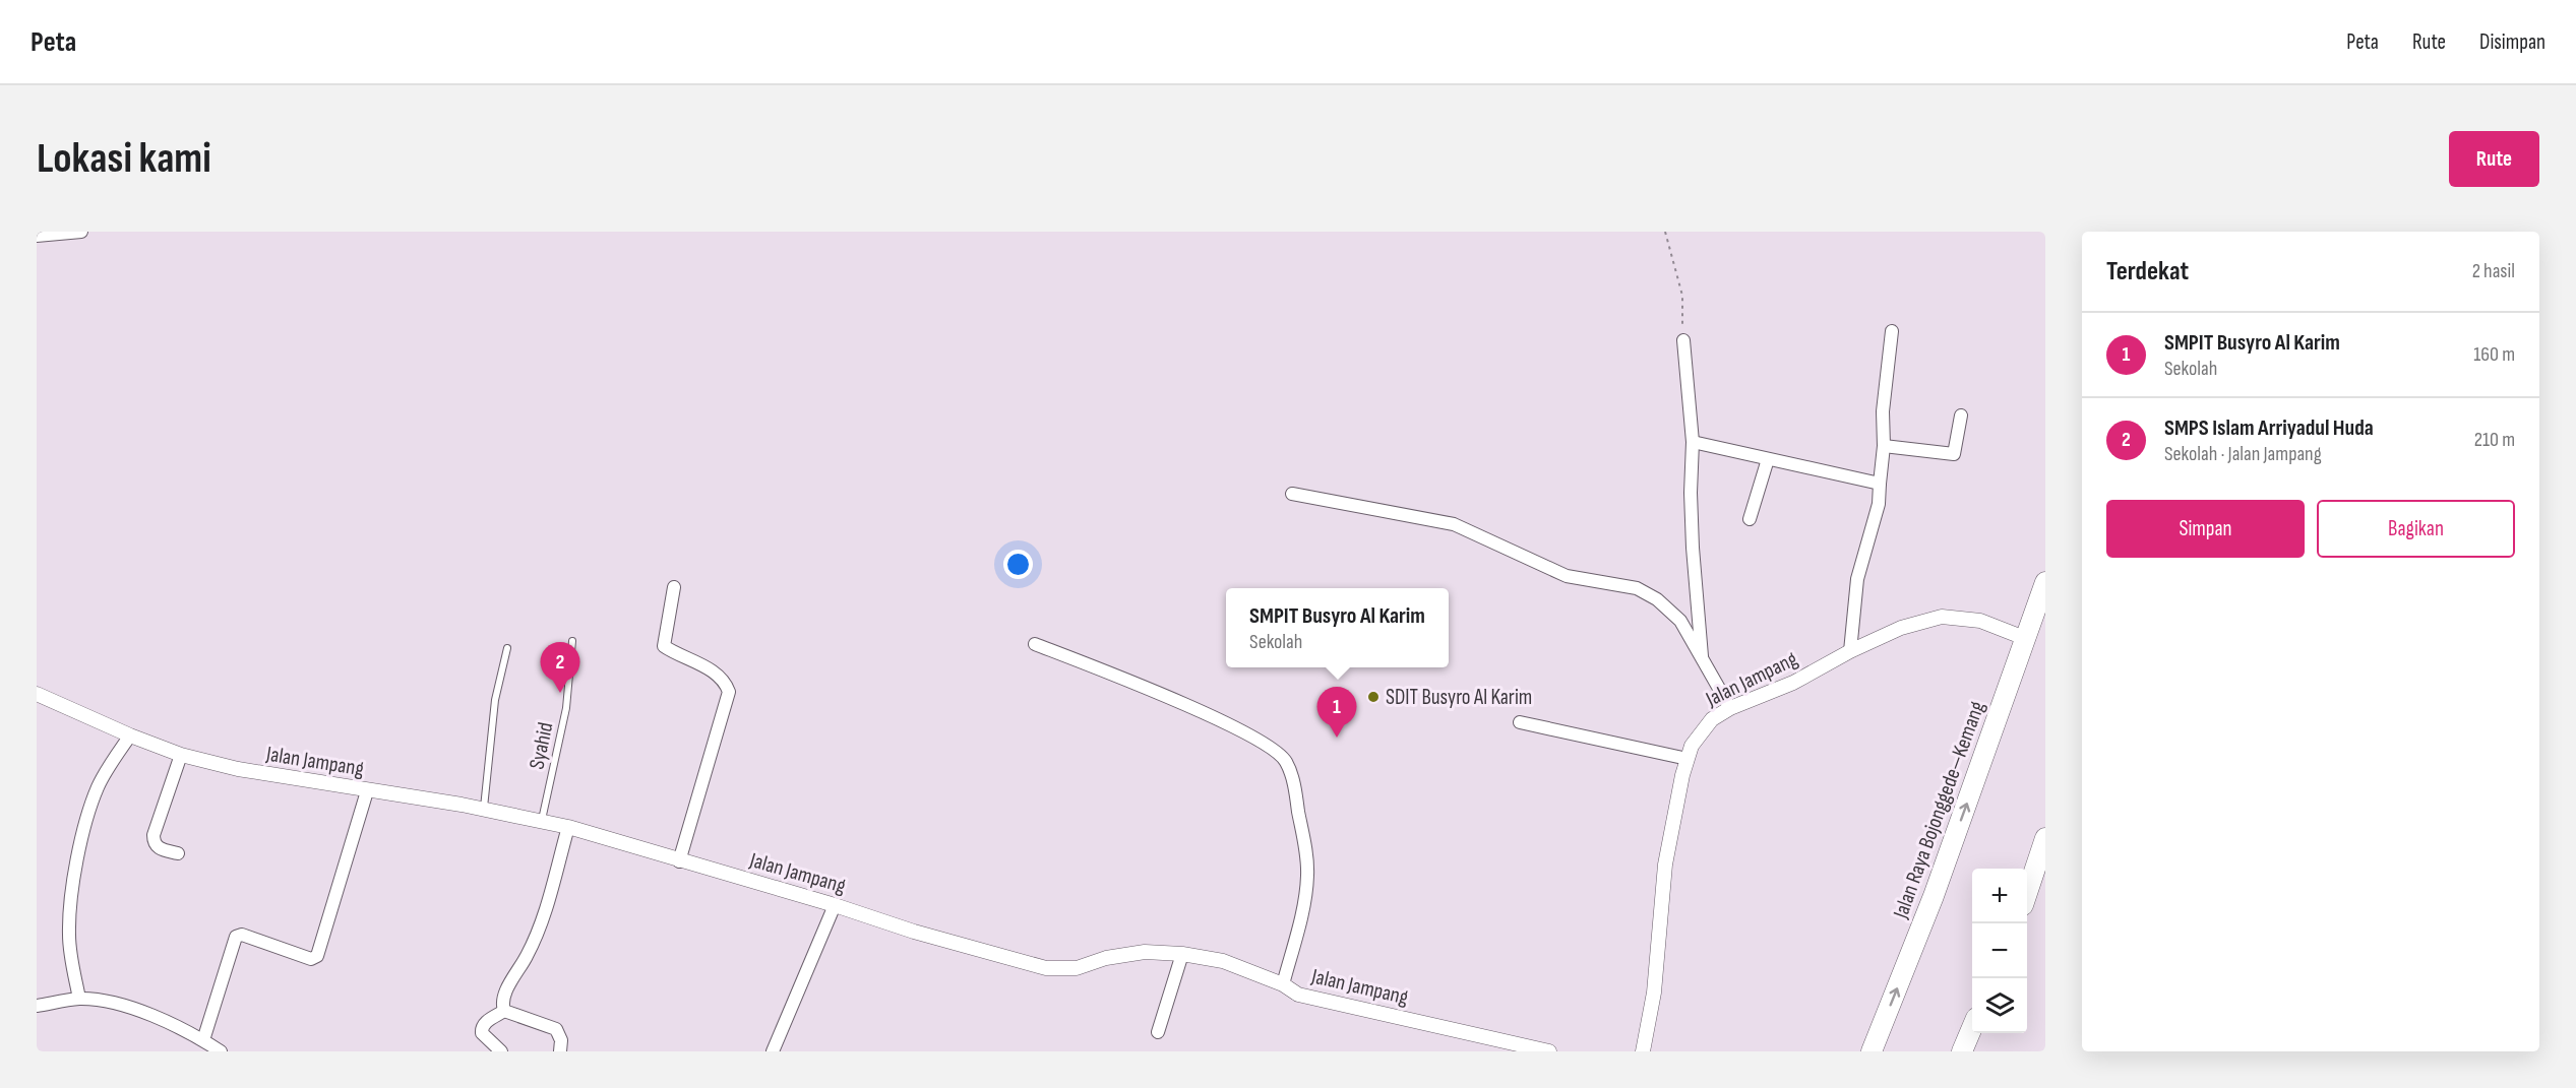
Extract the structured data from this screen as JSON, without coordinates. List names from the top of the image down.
{
  "streets": {
    "highway": ["Jalan Raya Bojonggede—Kemang"],
    "street": ["Jalan Jampang"],
    "lane": ["Syahid"]
  },
  "crossings": [
    ["Jalan Jampang", "Syahid"],
    ["Jalan Jampang", "Jalan Raya Bojonggede—Kemang"]
  ],
  "one_way": ["Jalan Raya Bojonggede—Kemang"],
  "places": ["SDIT Busyro Al Karim"],
  "page": {
    "header": "Peta",
    "nav": ["Peta", "Rute", "Disimpan"],
    "buttons": [
      "Rute",
      ["Simpan", "Bagikan"]
    ],
    "title": "Lokasi kami",
    "heading": ["Terdekat", "2 hasil"],
    "list": [
      {
        "mark": "1",
        "name": "SMPIT Busyro Al Karim",
        "note": "Sekolah",
        "value": "160 m"
      },
      {
        "mark": "2",
        "name": "SMPS Islam Arriyadul Huda",
        "note": "Sekolah · Jalan Jampang",
        "value": "210 m"
      }
    ],
    "popup": ["SMPIT Busyro Al Karim", "Sekolah"],
    "pins": ["2", "1"],
    "map_buttons": ["+", "−"]
  }
}
